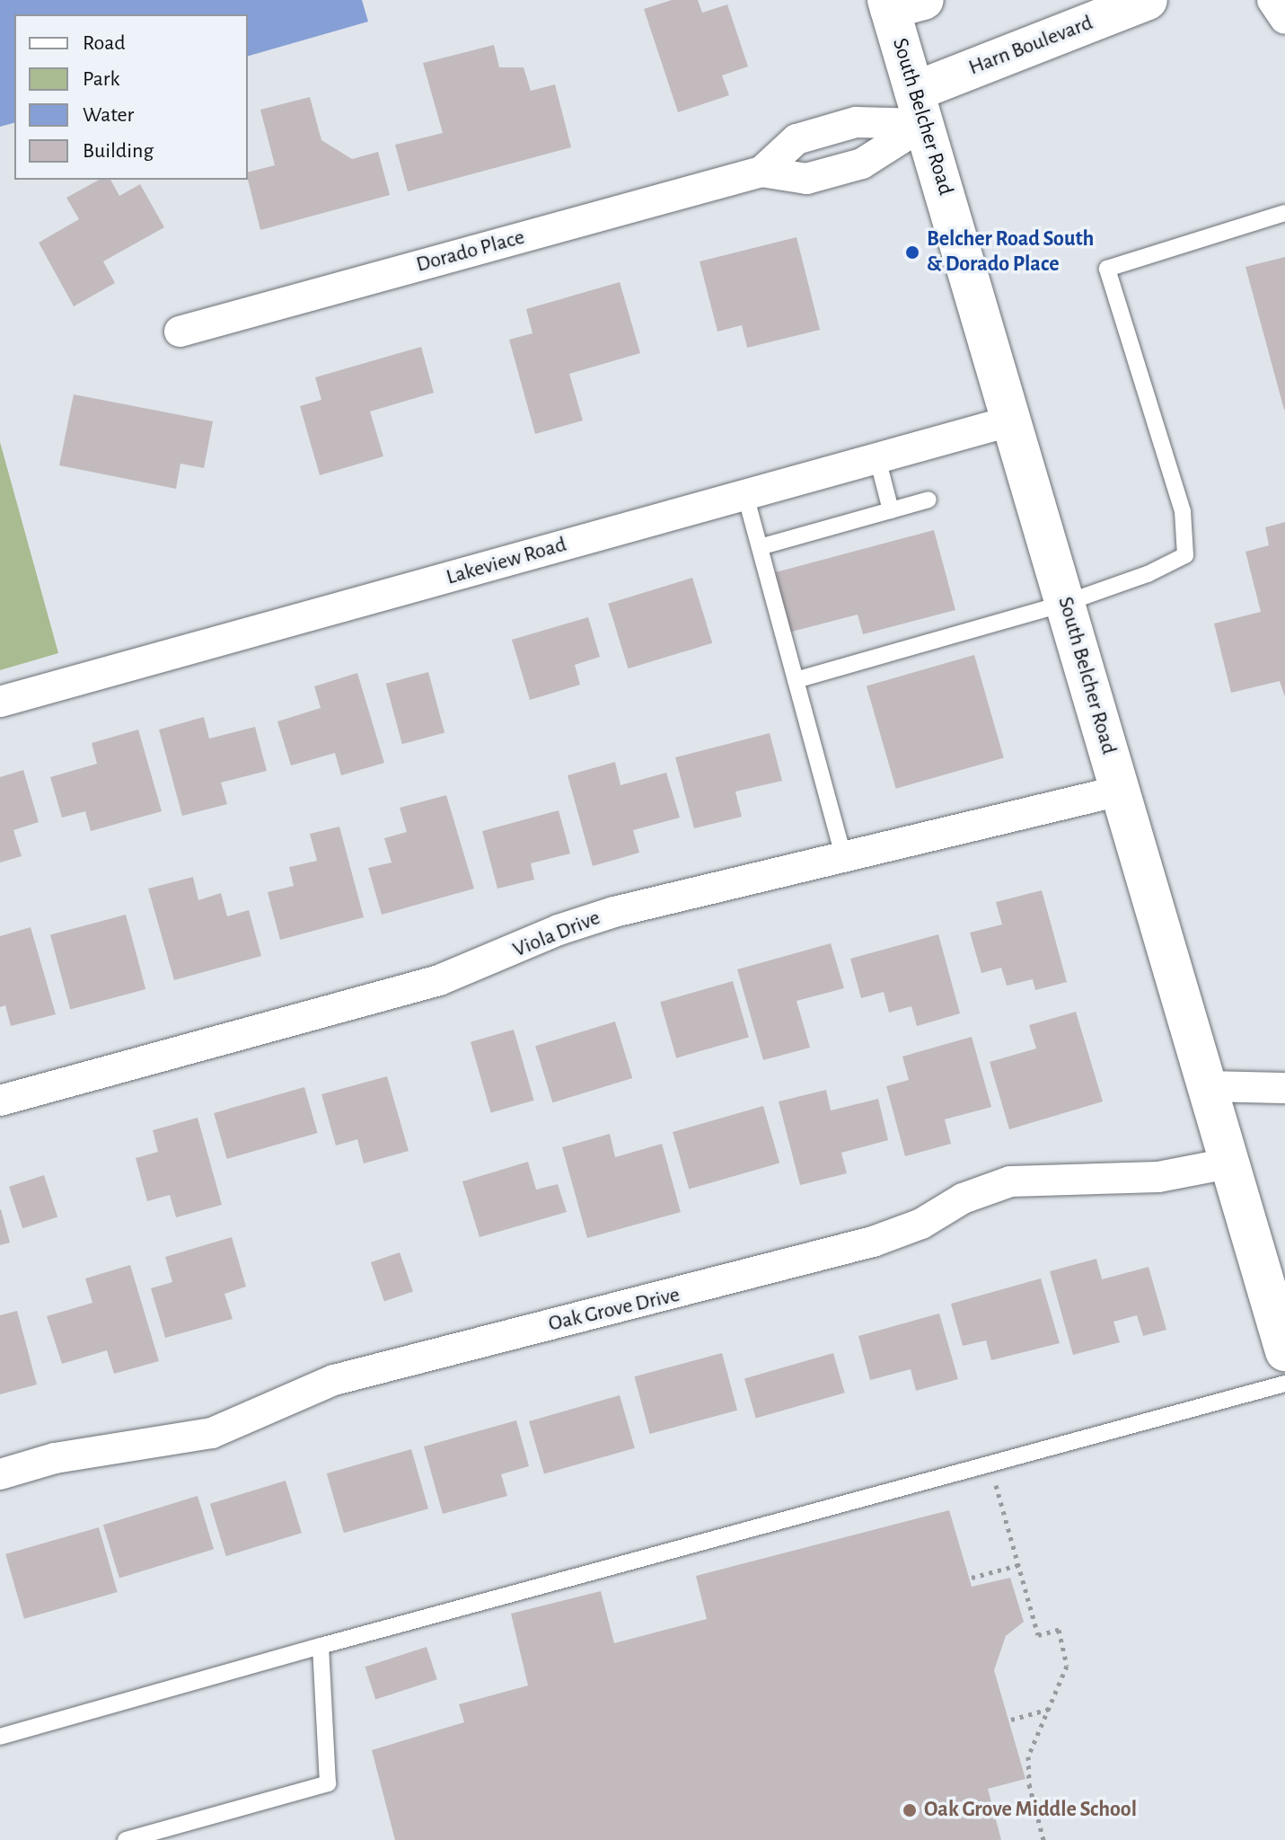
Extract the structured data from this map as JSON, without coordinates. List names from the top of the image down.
{
  "streets": {
    "main road": ["Harn Boulevard", "South Belcher Road"],
    "street": [
      "Dorado Place",
      "Lakeview Road",
      "Viola Drive",
      "Oak Grove Drive"
    ]
  },
  "crossings": [
    ["Harn Boulevard", "South Belcher Road"],
    ["Harn Boulevard", "Dorado Place"],
    ["South Belcher Road", "Dorado Place"],
    ["South Belcher Road", "Lakeview Road"],
    ["South Belcher Road", "Viola Drive"],
    ["South Belcher Road", "Oak Grove Drive"]
  ],
  "places": ["Belcher Road South & Dorado Place", "Oak Grove Middle School"],
  "legend": [
    "Road",
    "Park",
    "Water",
    "Building"
  ]
}
